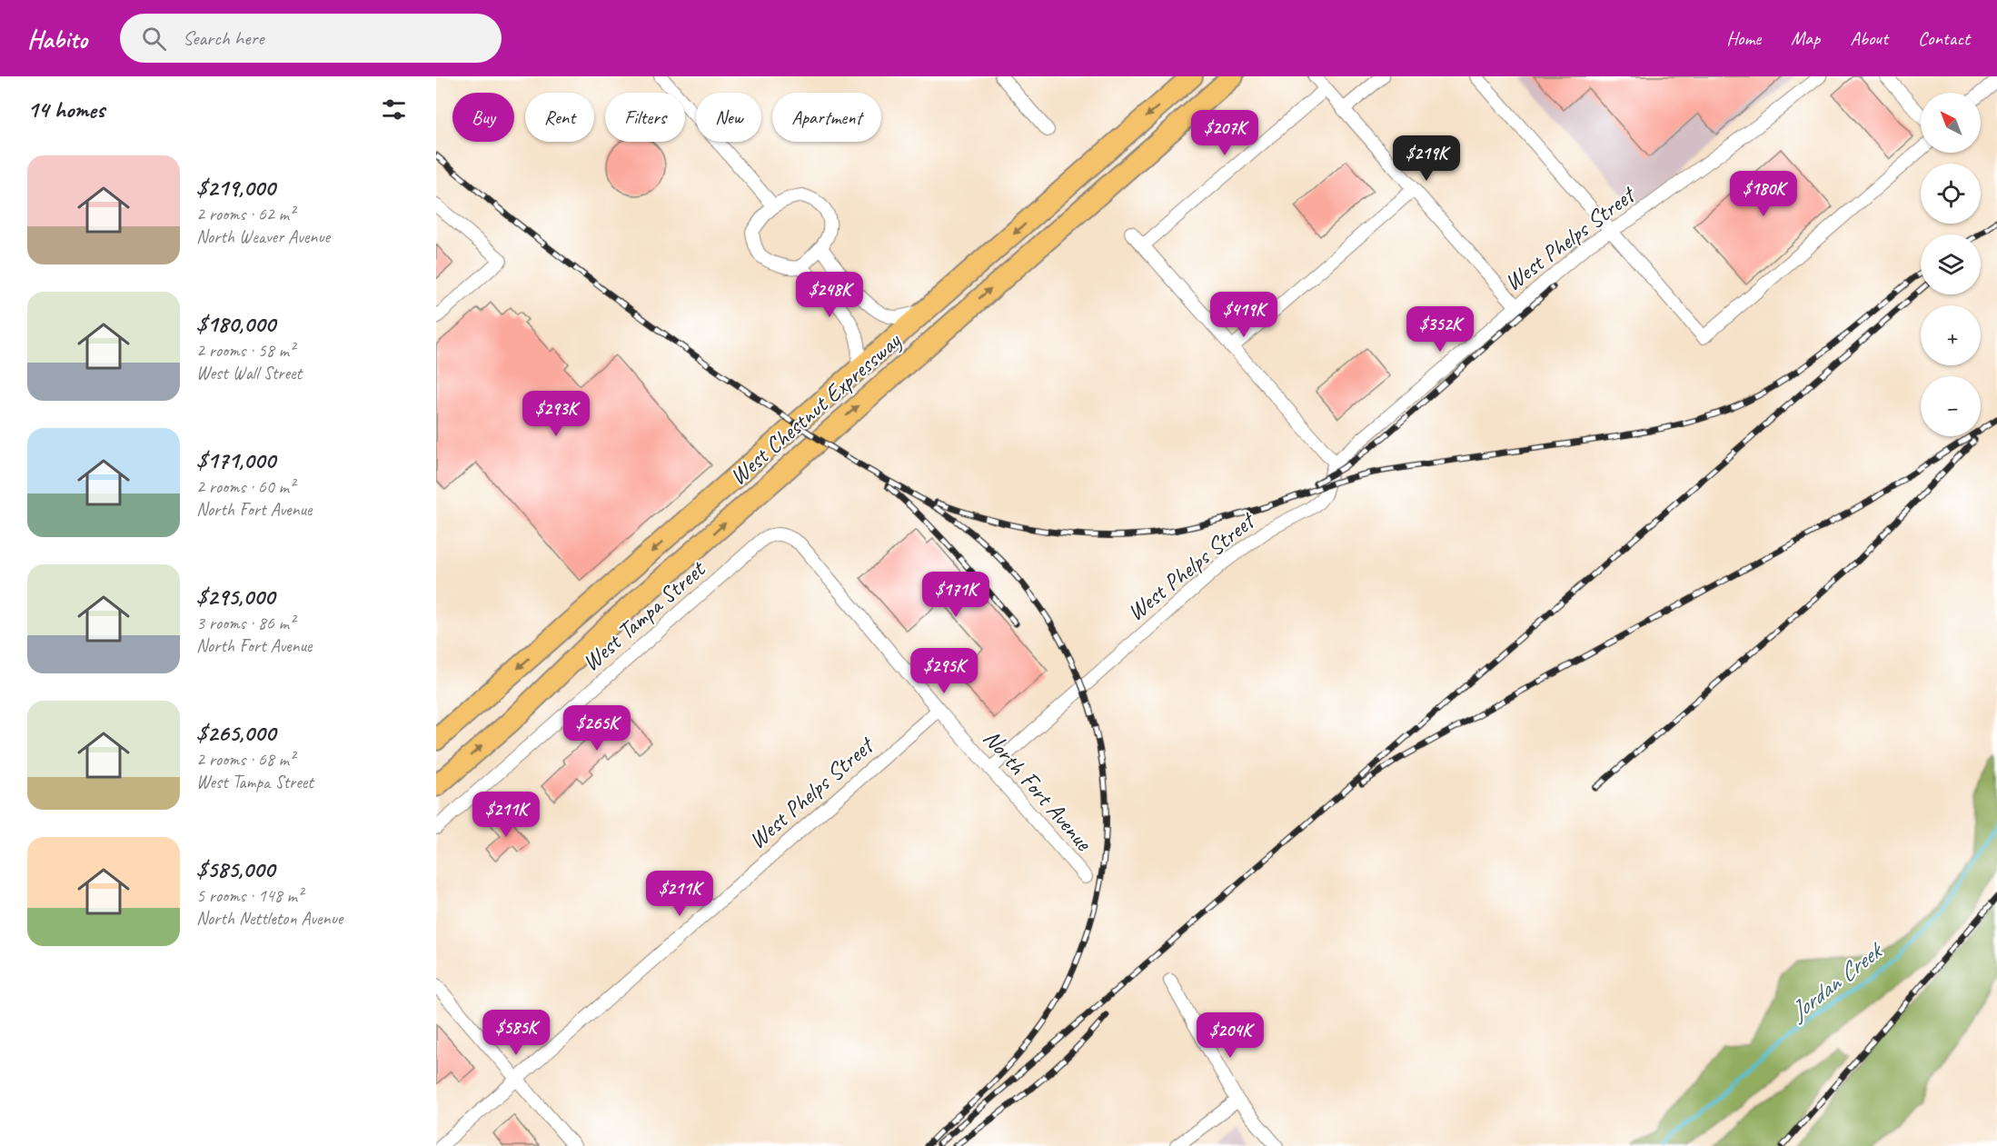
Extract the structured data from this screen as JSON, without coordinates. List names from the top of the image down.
{
  "streets": {
    "main road": ["West Chestnut Expressway"],
    "street": ["West Phelps Street", "West Tampa Street", "North Fort Avenue"]
  },
  "crossings": [
    ["West Phelps Street", "North Fort Avenue"],
    ["West Tampa Street", "North Fort Avenue"]
  ],
  "water": ["Jordan Creek"],
  "north": "top left",
  "page": {
    "header": "Habito",
    "search": "Search here",
    "nav": [
      "Home",
      "Map",
      "About",
      "Contact"
    ],
    "heading": "14 homes",
    "map_buttons": ["+", "−"],
    "chip": [
      "Buy",
      "Rent",
      "Filters",
      "New",
      "Apartment"
    ],
    "price": [
      "$207K",
      "$219K",
      "$180K",
      "$248K",
      "$419K",
      "$352K",
      "$293K",
      "$171K",
      "$295K",
      "$265K",
      "$211K",
      "$211K",
      "$585K",
      "$204K"
    ],
    "list": [
      {
        "name": "$219,000",
        "note": "2 rooms · 62 m² · North Weaver Avenue"
      },
      {
        "name": "$180,000",
        "note": "2 rooms · 58 m² · West Wall Street"
      },
      {
        "name": "$171,000",
        "note": "2 rooms · 60 m² · North Fort Avenue"
      },
      {
        "name": "$295,000",
        "note": "3 rooms · 86 m² · North Fort Avenue"
      },
      {
        "name": "$265,000",
        "note": "2 rooms · 68 m² · West Tampa Street"
      },
      {
        "name": "$585,000",
        "note": "5 rooms · 148 m² · North Nettleton Avenue"
      }
    ]
  }
}
